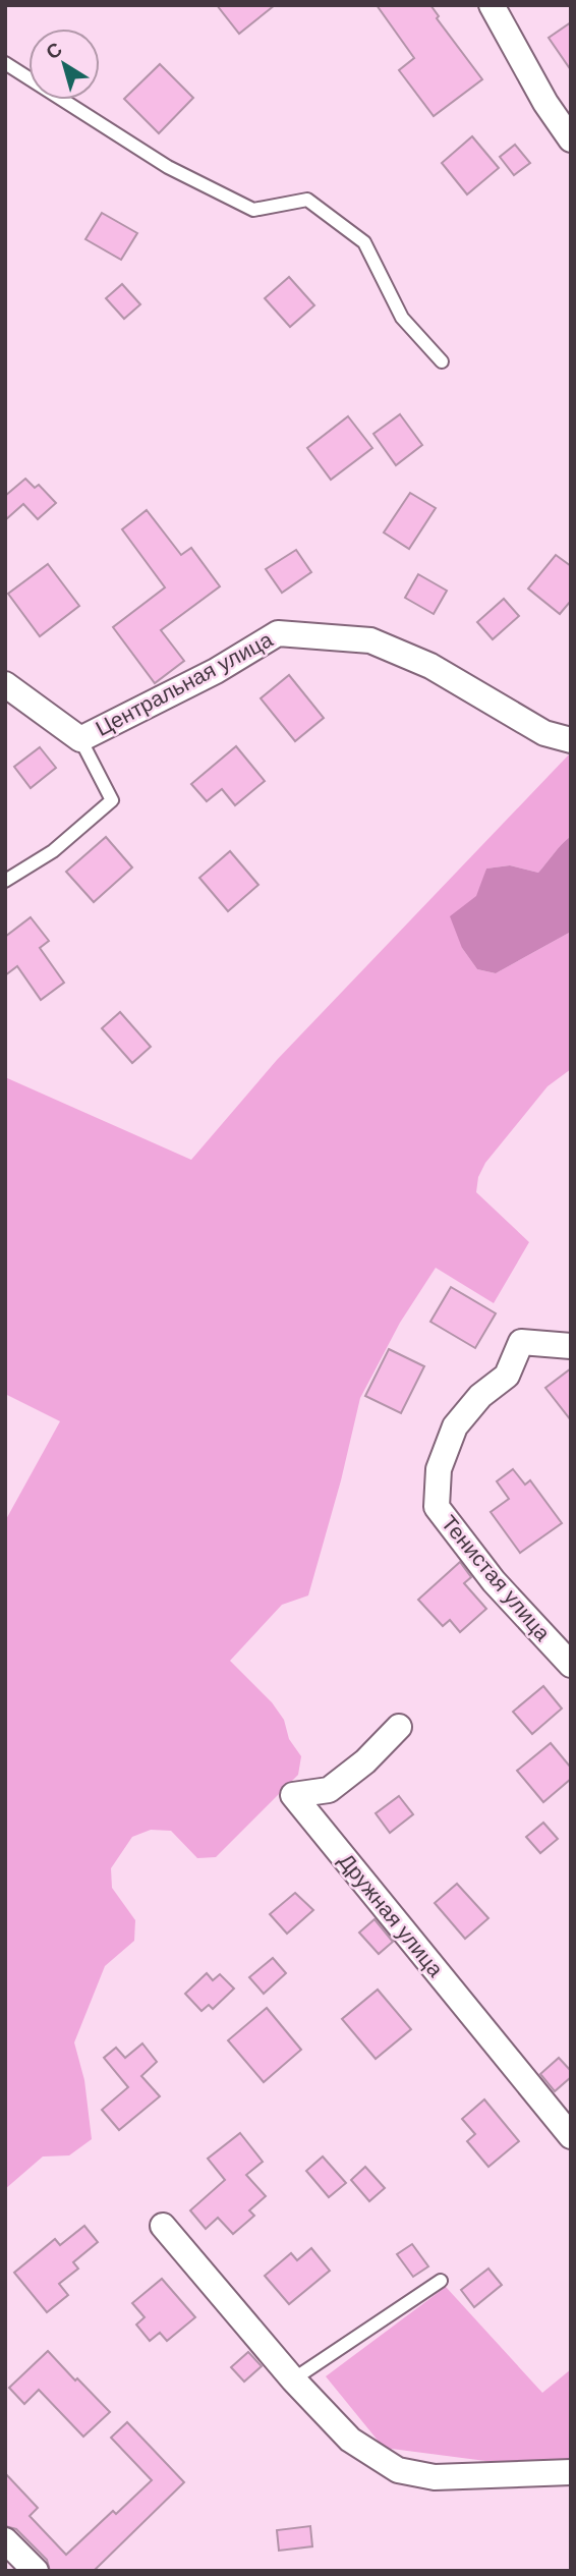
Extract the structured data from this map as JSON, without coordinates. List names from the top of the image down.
{
  "streets": {
    "street": ["Центральная улица", "Тенистая улица", "Дружная улица"]
  },
  "north": "top left"
}
